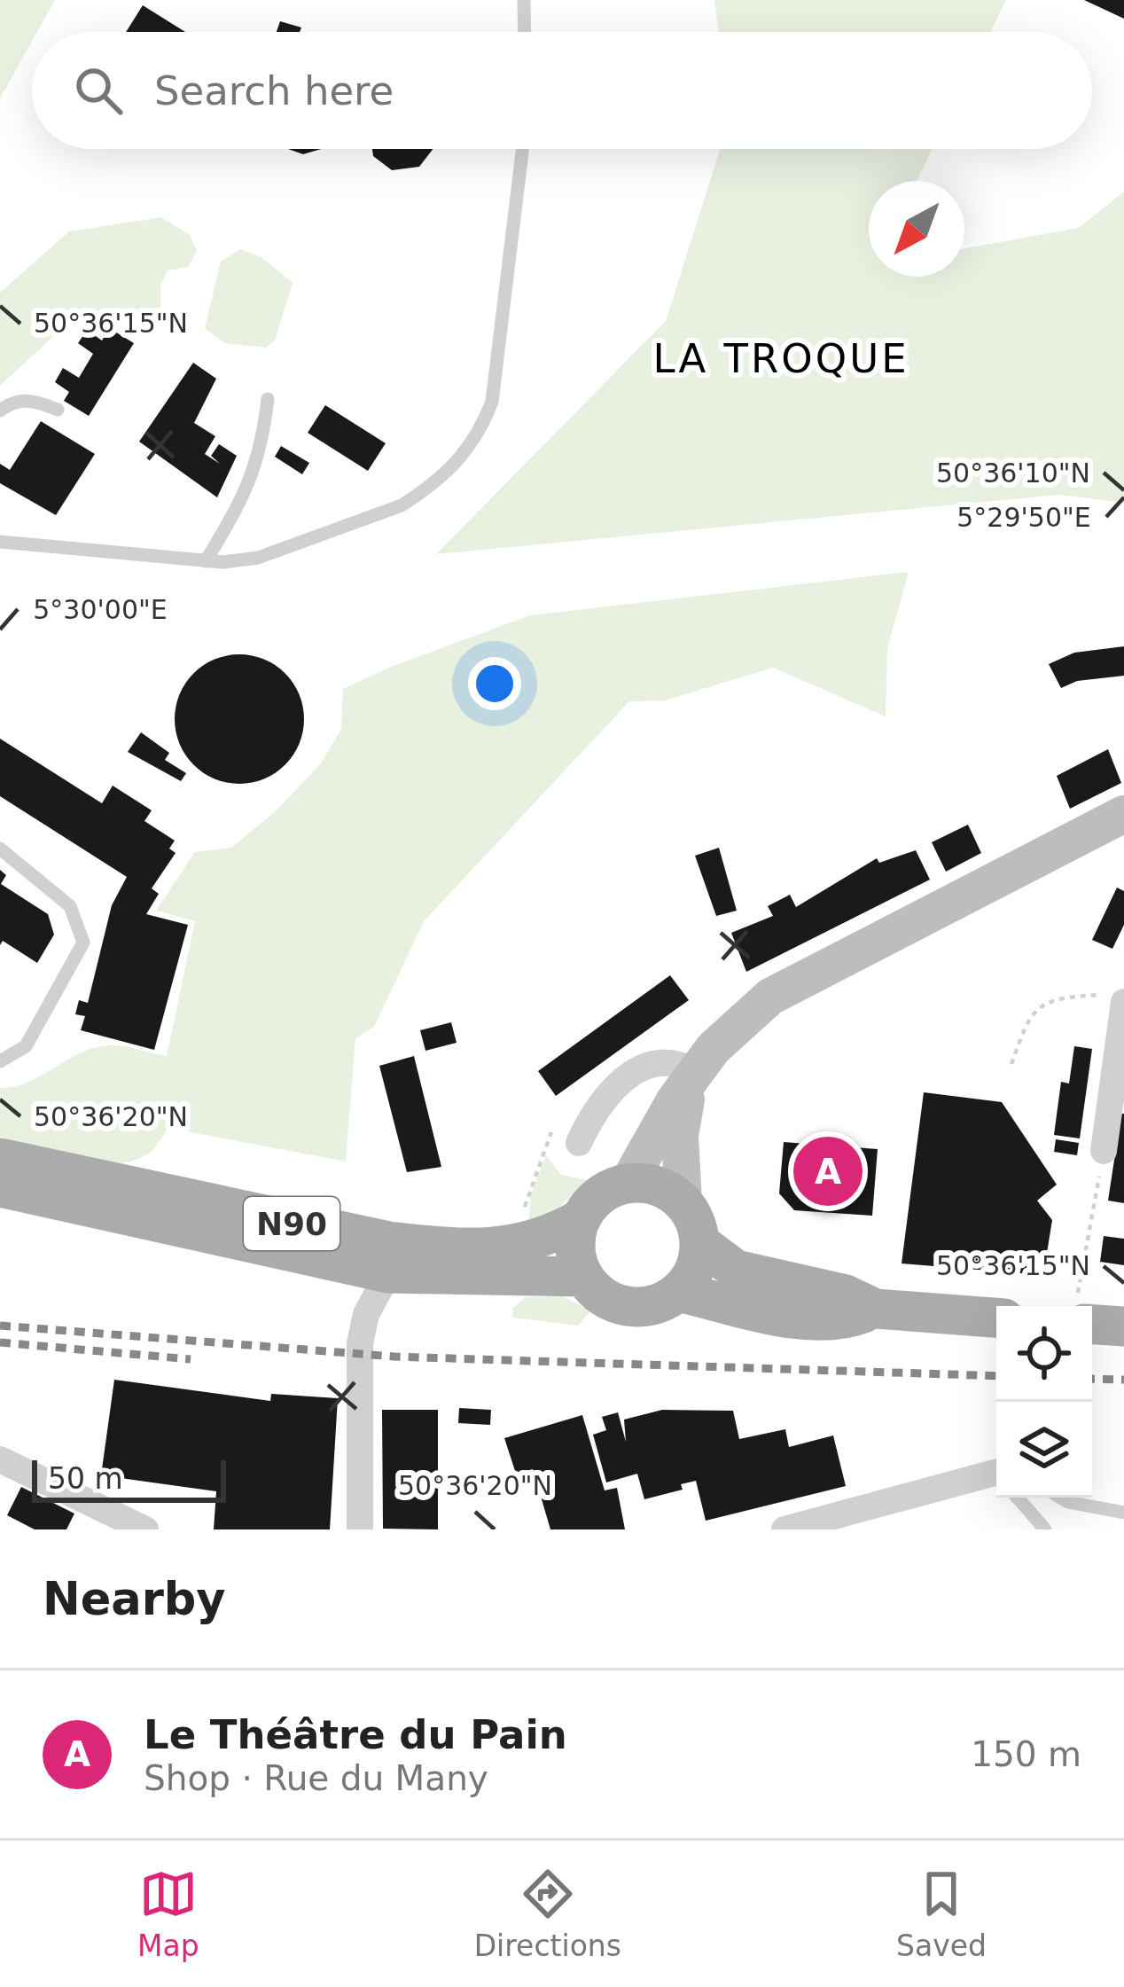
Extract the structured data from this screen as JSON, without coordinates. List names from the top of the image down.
{
  "streets": {
    "main road": ["N90"]
  },
  "districts": ["LA TROQUE"],
  "scale_bar": "50 m",
  "north": "bottom left",
  "page": {
    "search": "Search here",
    "pins": "A",
    "scale": "50 m",
    "heading": "Nearby",
    "list": [
      {
        "mark": "A",
        "name": "Le Théâtre du Pain",
        "note": "Shop · Rue du Many",
        "value": "150 m"
      }
    ],
    "nav": ["Map", "Directions", "Saved"]
  },
  "coordinates": [
    "50°36'15\"N",
    "50°36'10\"N",
    "5°29'50\"E",
    "5°30'00\"E",
    "50°36'20\"N"
  ]
}
